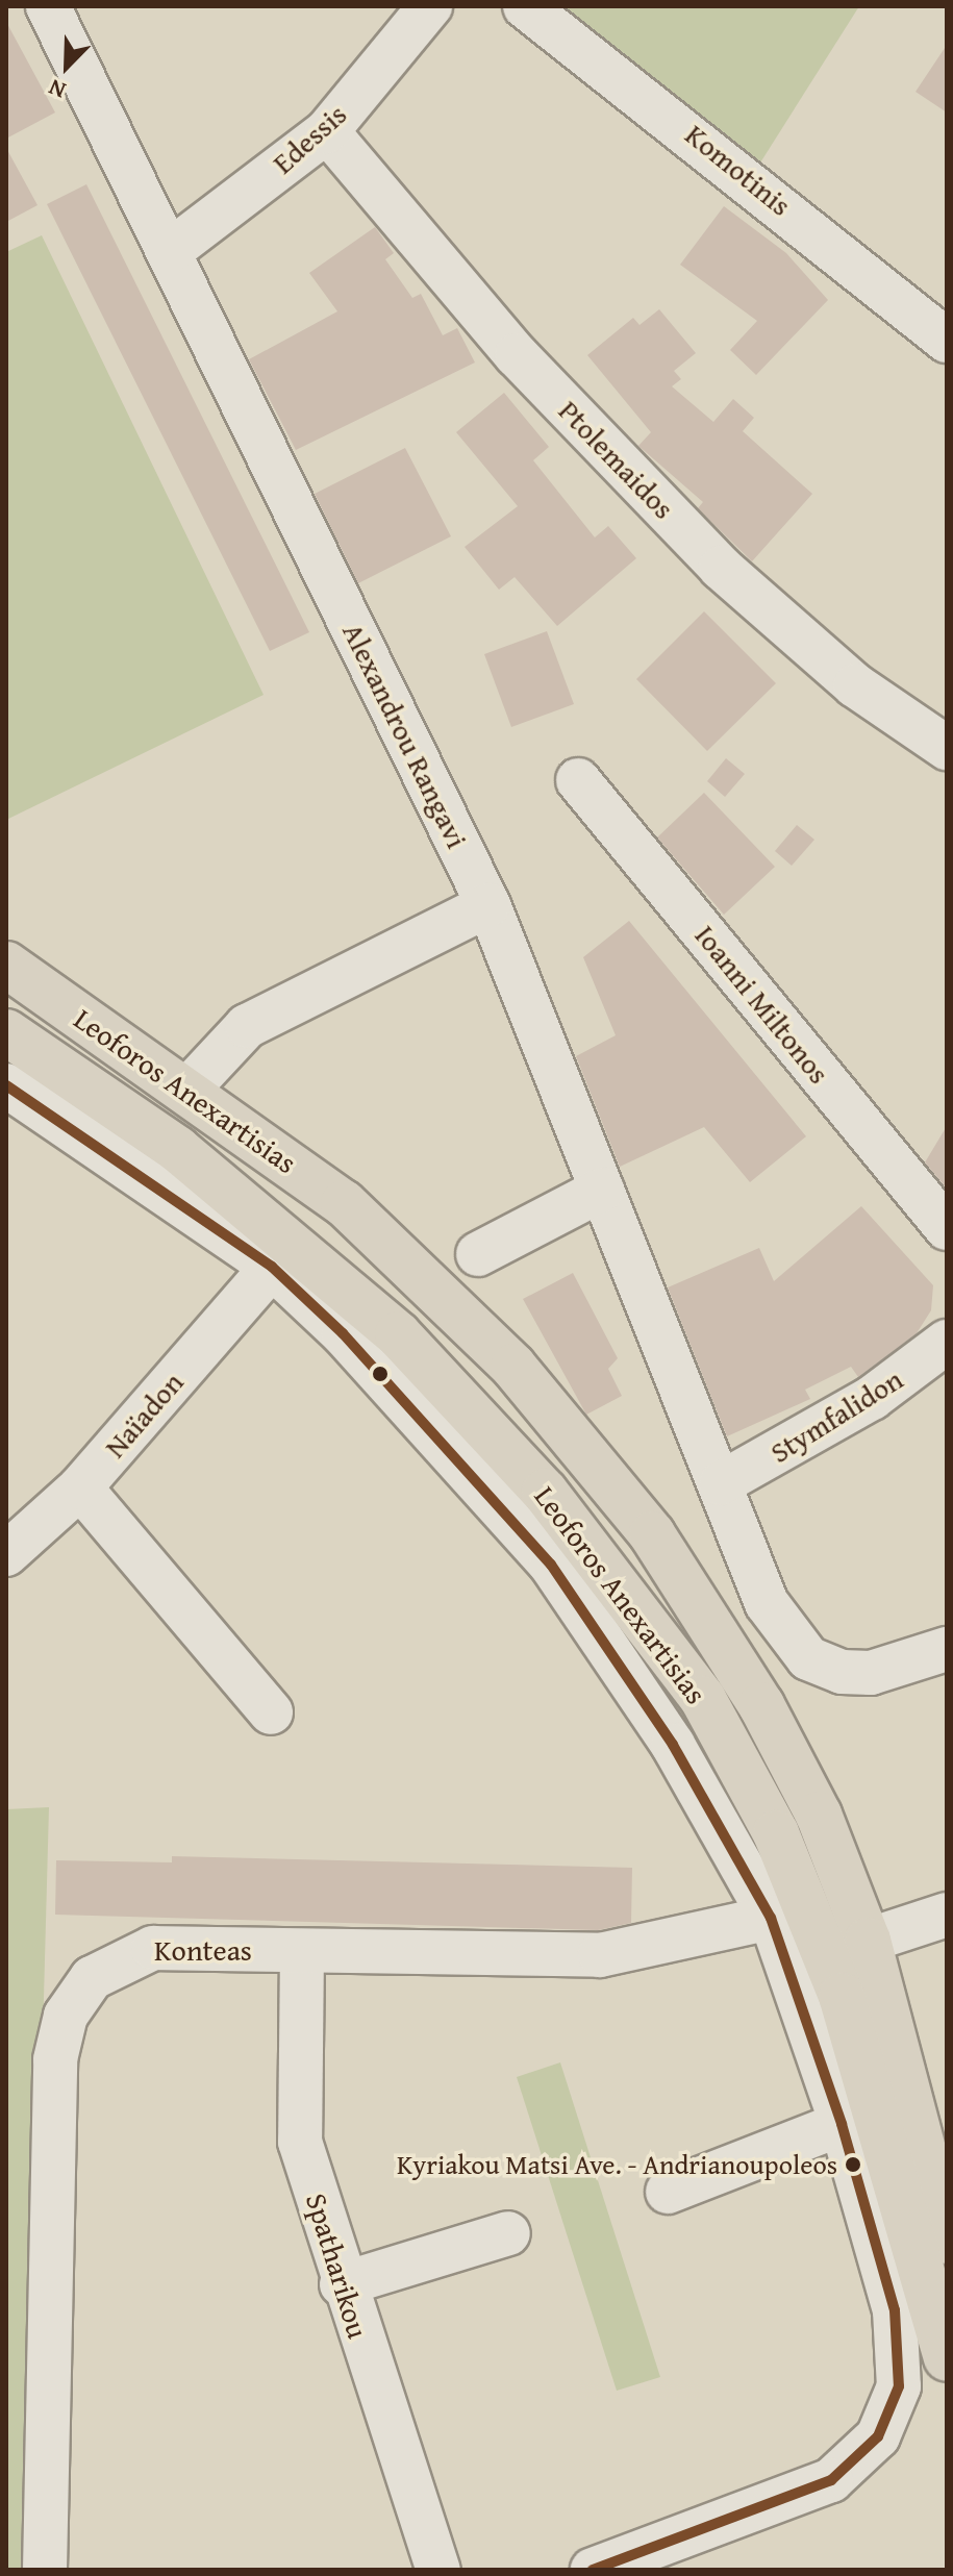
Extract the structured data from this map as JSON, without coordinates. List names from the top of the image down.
{
  "streets": {
    "main road": ["Leoforos Anexartisias"],
    "street": [
      "Edessis",
      "Komotinis",
      "Ptolemaidos",
      "Alexandrou Rangavi",
      "Ioanni Miltonos",
      "Naïadon",
      "Stymfalidon",
      "Konteas",
      "Spatharikou"
    ]
  },
  "crossings": [
    ["Edessis", "Ptolemaidos"],
    ["Edessis", "Alexandrou Rangavi"],
    ["Alexandrou Rangavi", "Stymfalidon"],
    ["Konteas", "Spatharikou"]
  ],
  "places": ["Kyriakou Matsi Ave. - Andrianoupoleos"],
  "north": "bottom left"
}
